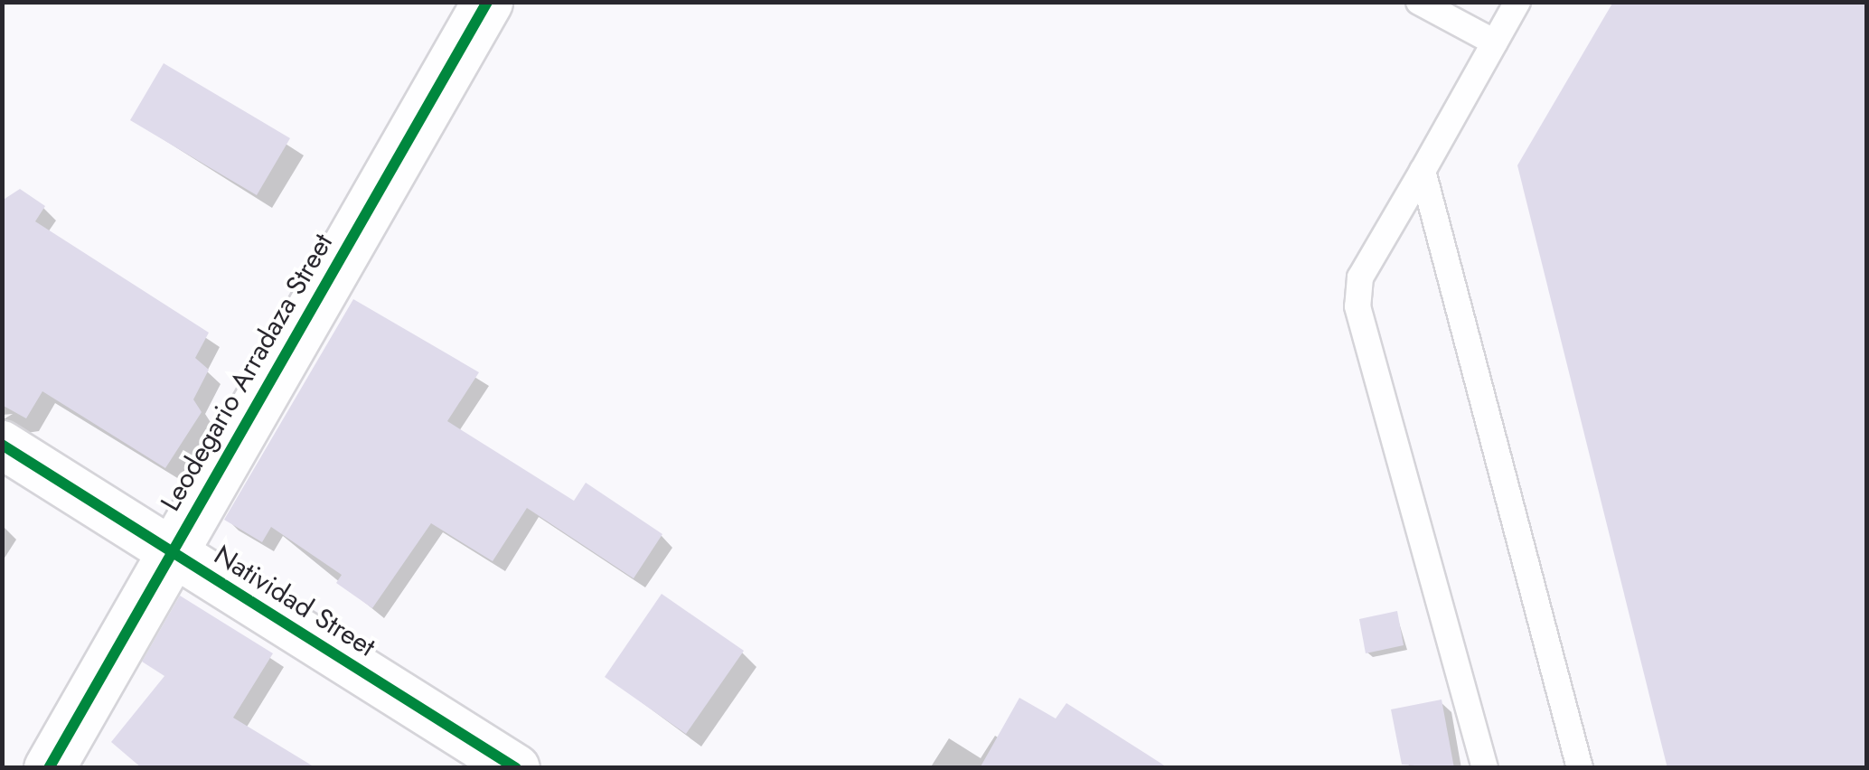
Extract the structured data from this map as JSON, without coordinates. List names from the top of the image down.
{
  "streets": {
    "street": ["Leodegario Arradaza Street", "Natividad Street"]
  },
  "crossings": [
    ["Leodegario Arradaza Street", "Natividad Street"]
  ]
}
